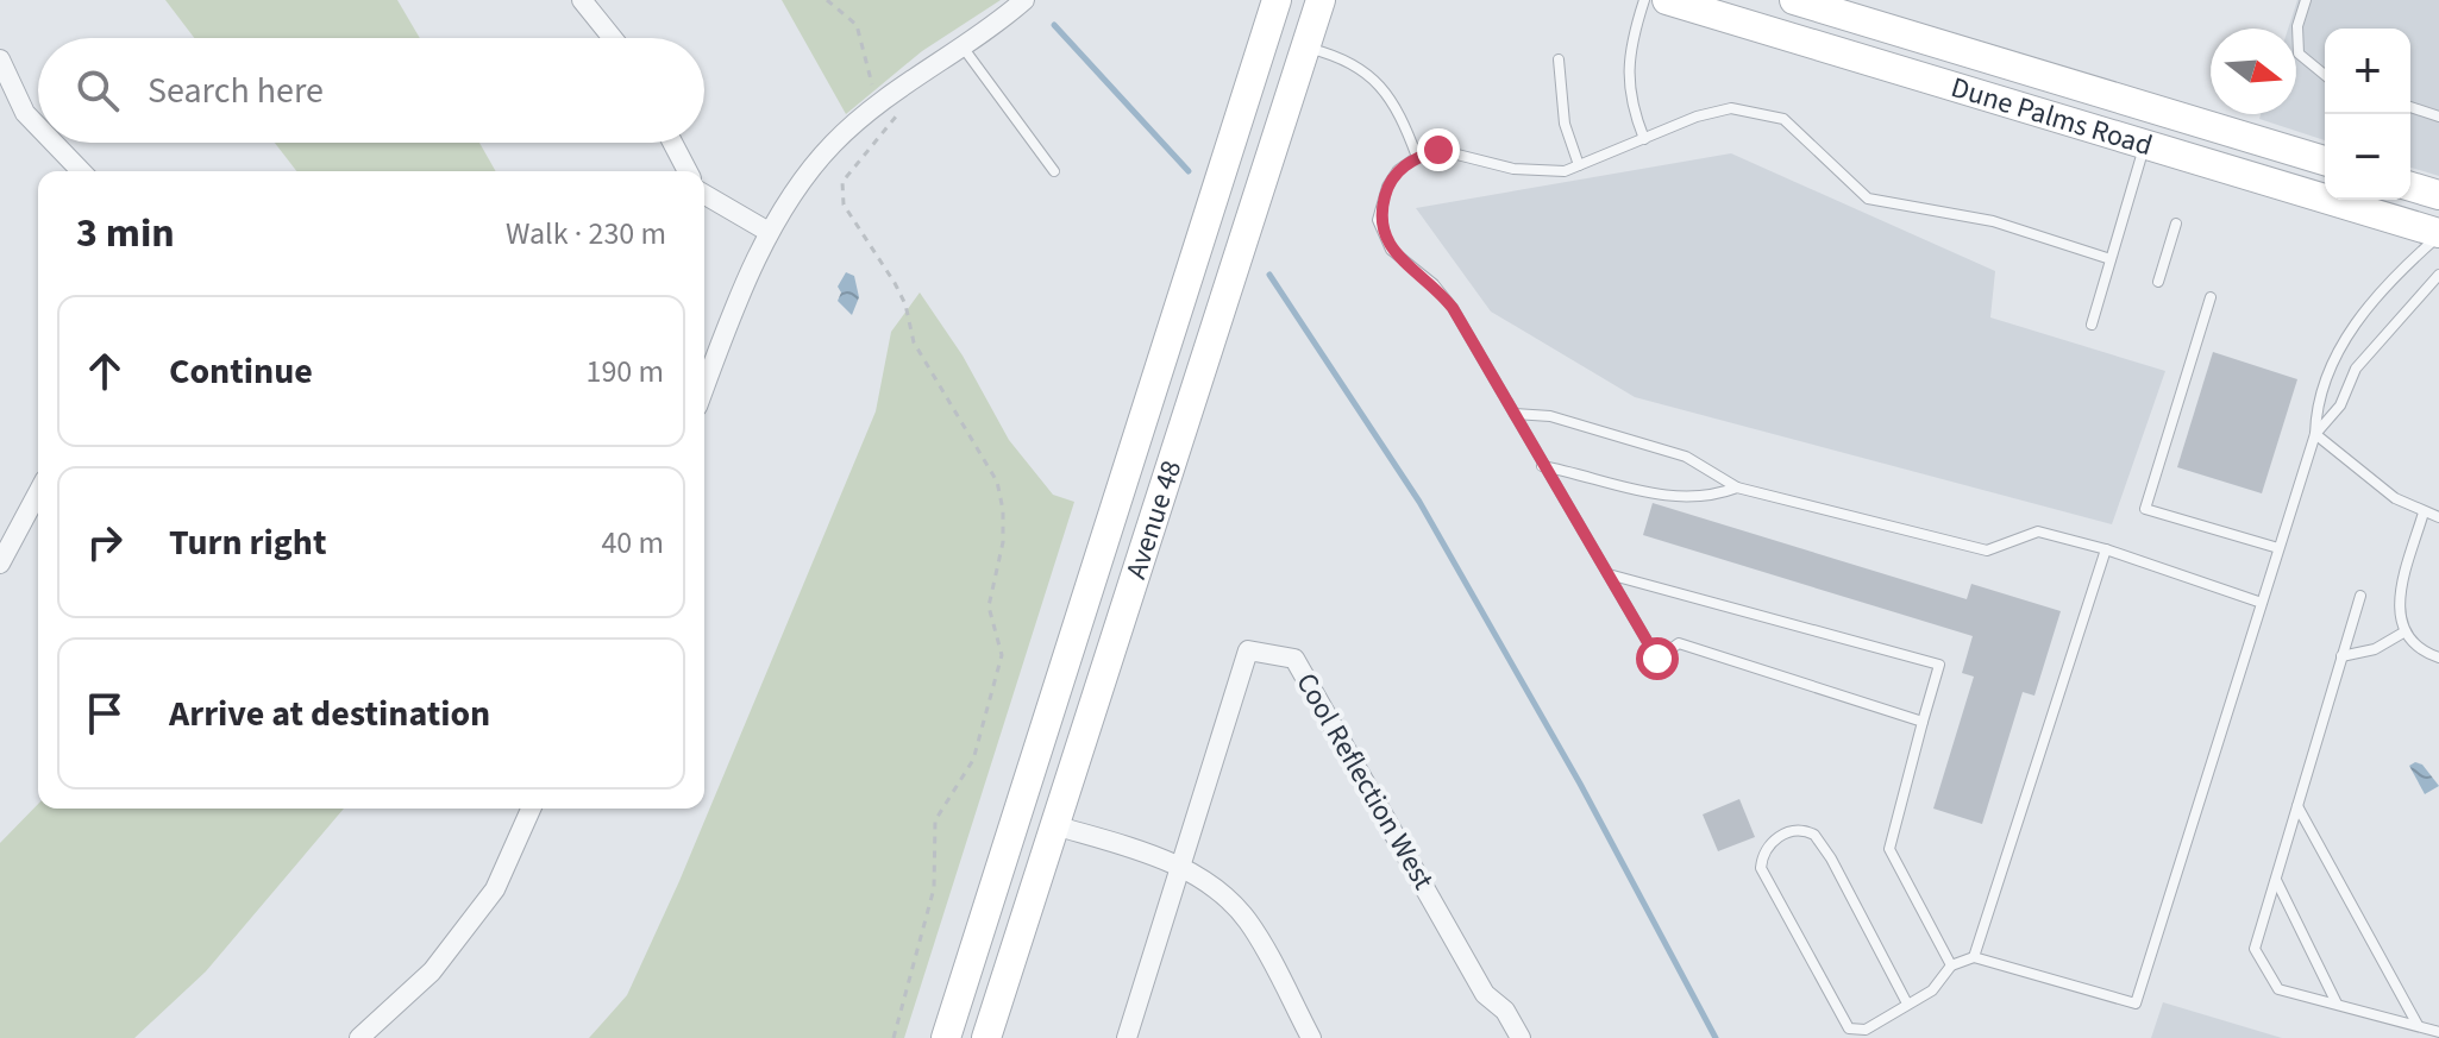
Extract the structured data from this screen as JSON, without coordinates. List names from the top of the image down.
{
  "streets": {
    "main road": ["Dune Palms Road", "Avenue 48"],
    "street": ["Cool Reflection West"]
  },
  "north": "right",
  "page": {
    "map_buttons": ["+", "−"],
    "search": "Search here",
    "heading": ["3 min", "Walk · 230 m"],
    "list": [
      ["Continue", "190 m"],
      ["Turn right", "40 m"],
      "Arrive at destination"
    ]
  }
}
